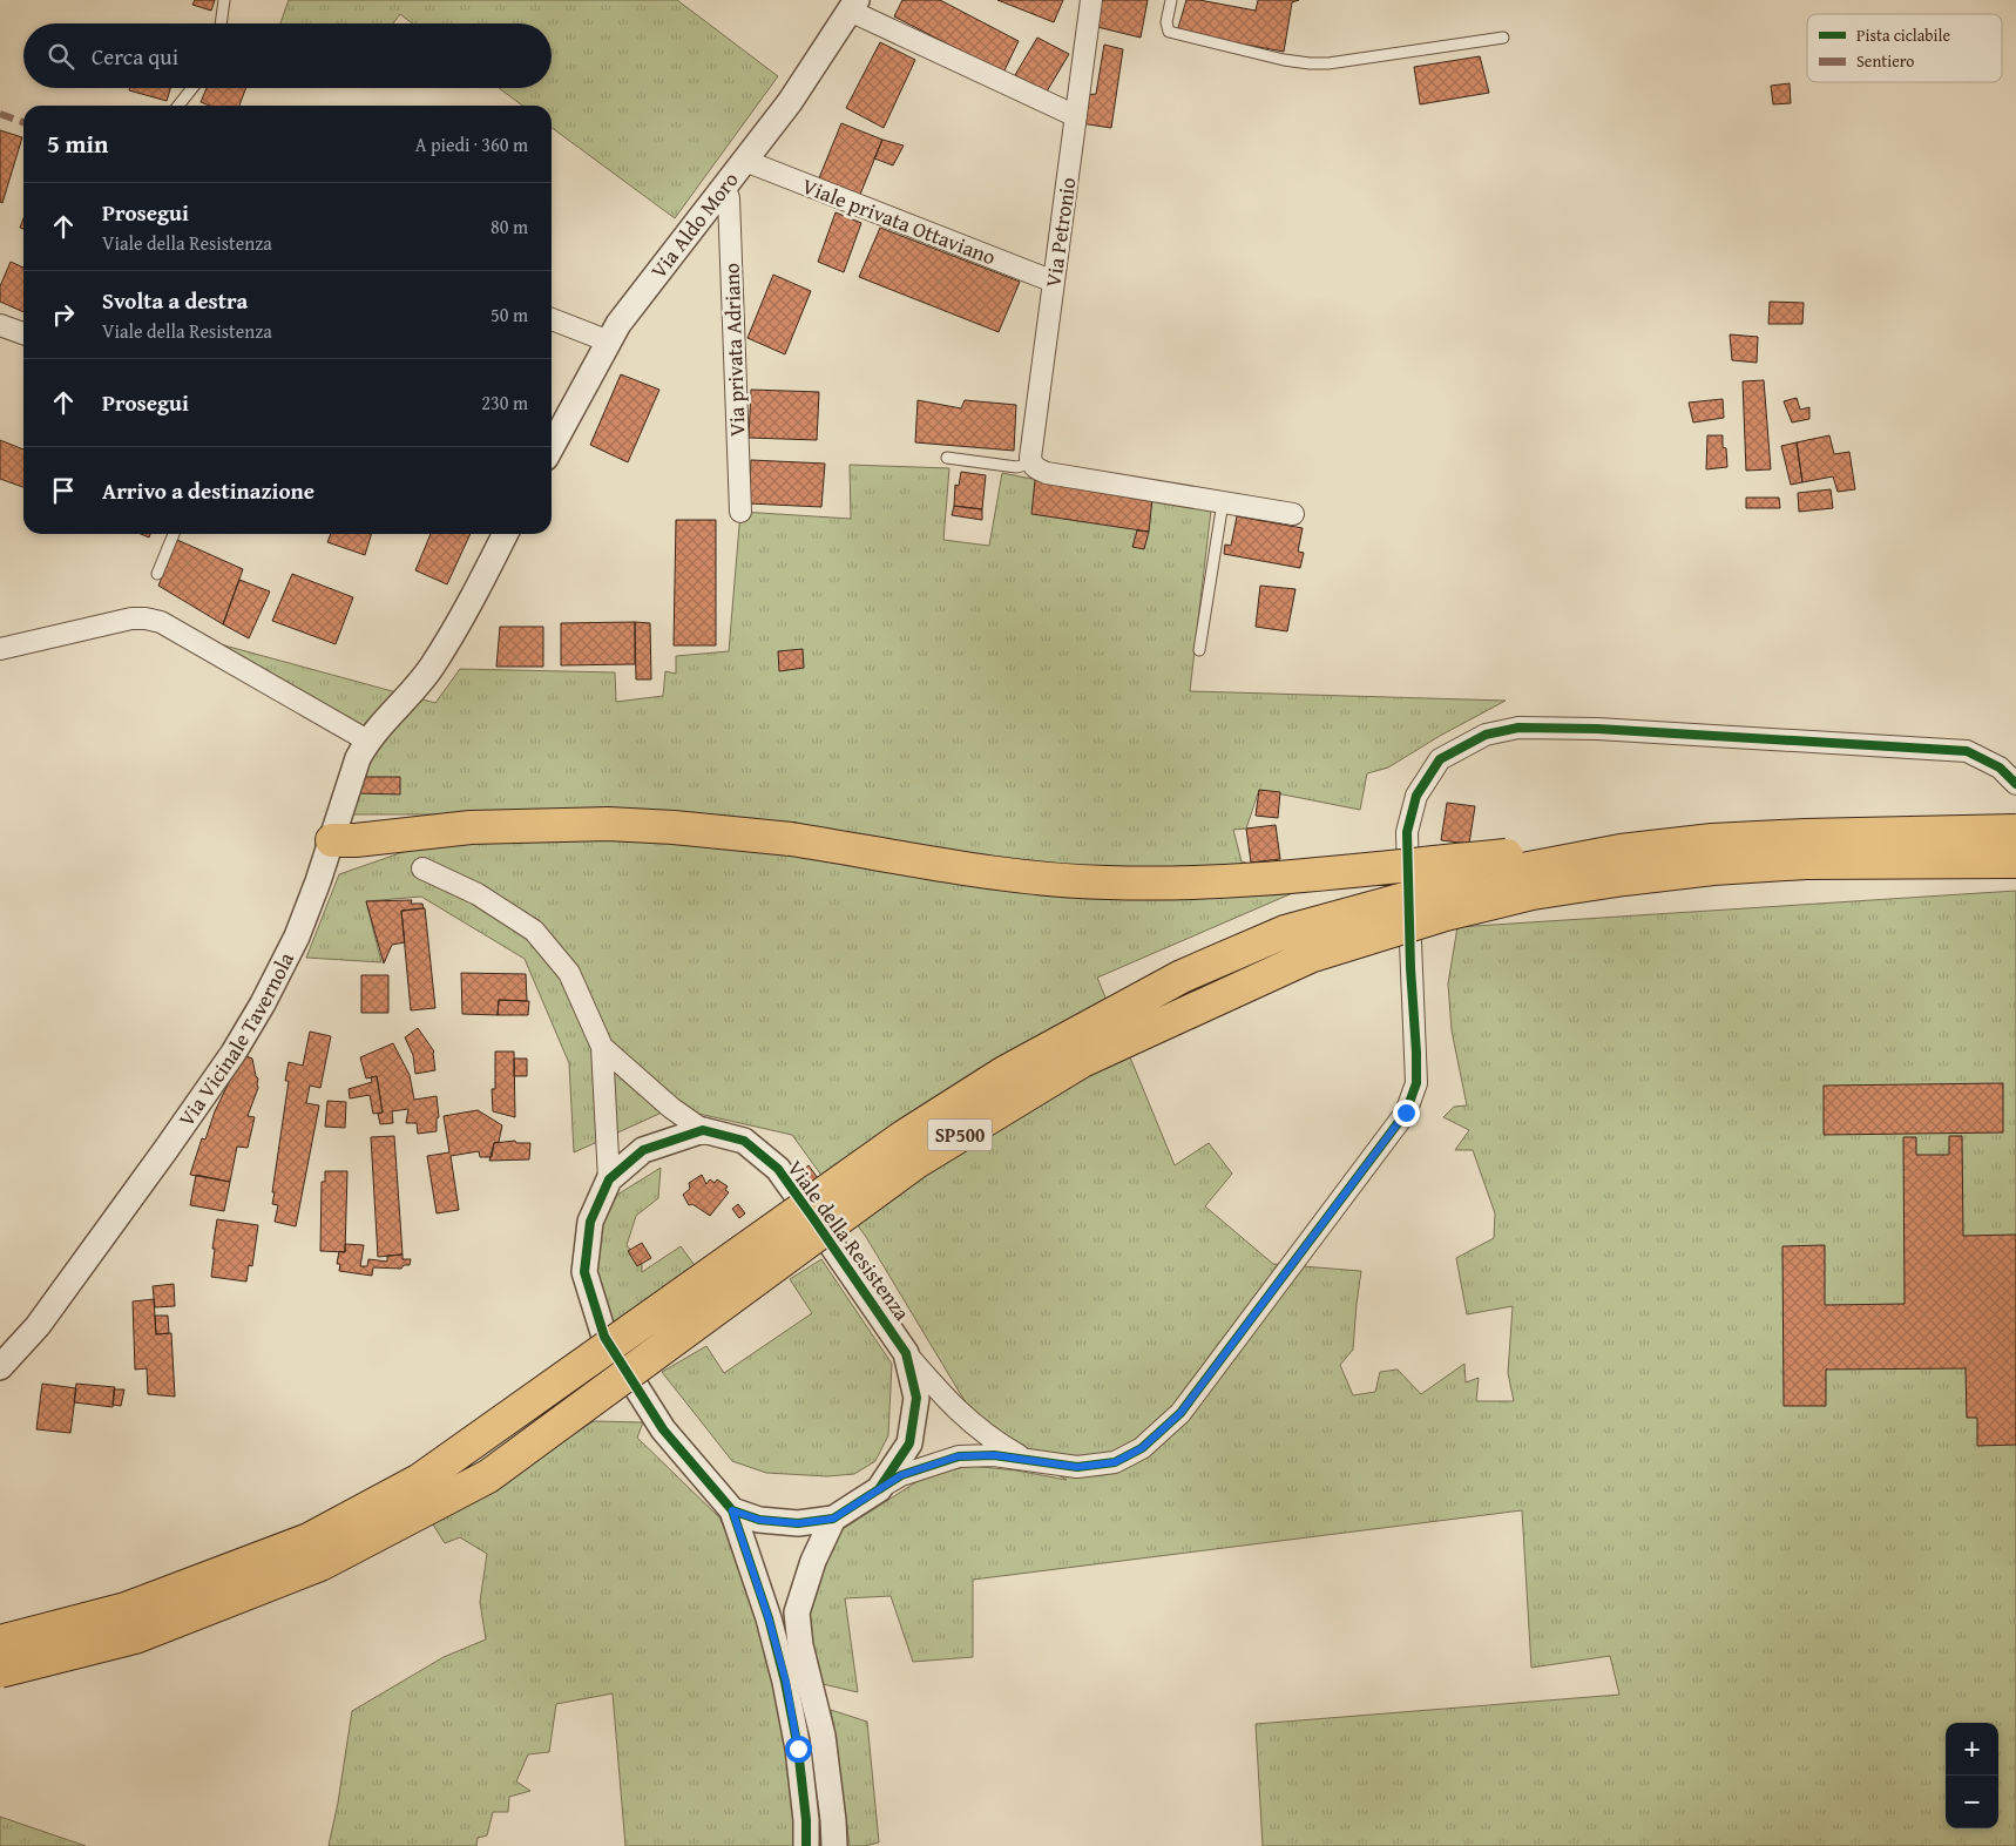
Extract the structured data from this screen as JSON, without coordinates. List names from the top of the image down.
{
  "streets": {
    "highway": ["SP500"],
    "street": [
      "Viale privata Ottaviano",
      "Via Aldo Moro",
      "Via Petronio",
      "Via privata Adriano",
      "Via Vicinale Tavernola",
      "Viale della Resistenza"
    ]
  },
  "crossings": [
    ["Viale privata Ottaviano", "Via Aldo Moro"],
    ["Viale privata Ottaviano", "Via Petronio"],
    ["Via Aldo Moro", "Via privata Adriano"]
  ],
  "legend": ["Pista ciclabile", "Sentiero"],
  "page": {
    "search": "Cerca qui",
    "heading": ["5 min", "A piedi · 360 m"],
    "list": [
      ["Prosegui", "Viale della Resistenza", "80 m"],
      ["Svolta a destra", "Viale della Resistenza", "50 m"],
      ["Prosegui", "230 m"],
      "Arrivo a destinazione"
    ],
    "map_buttons": ["+", "−"]
  }
}
